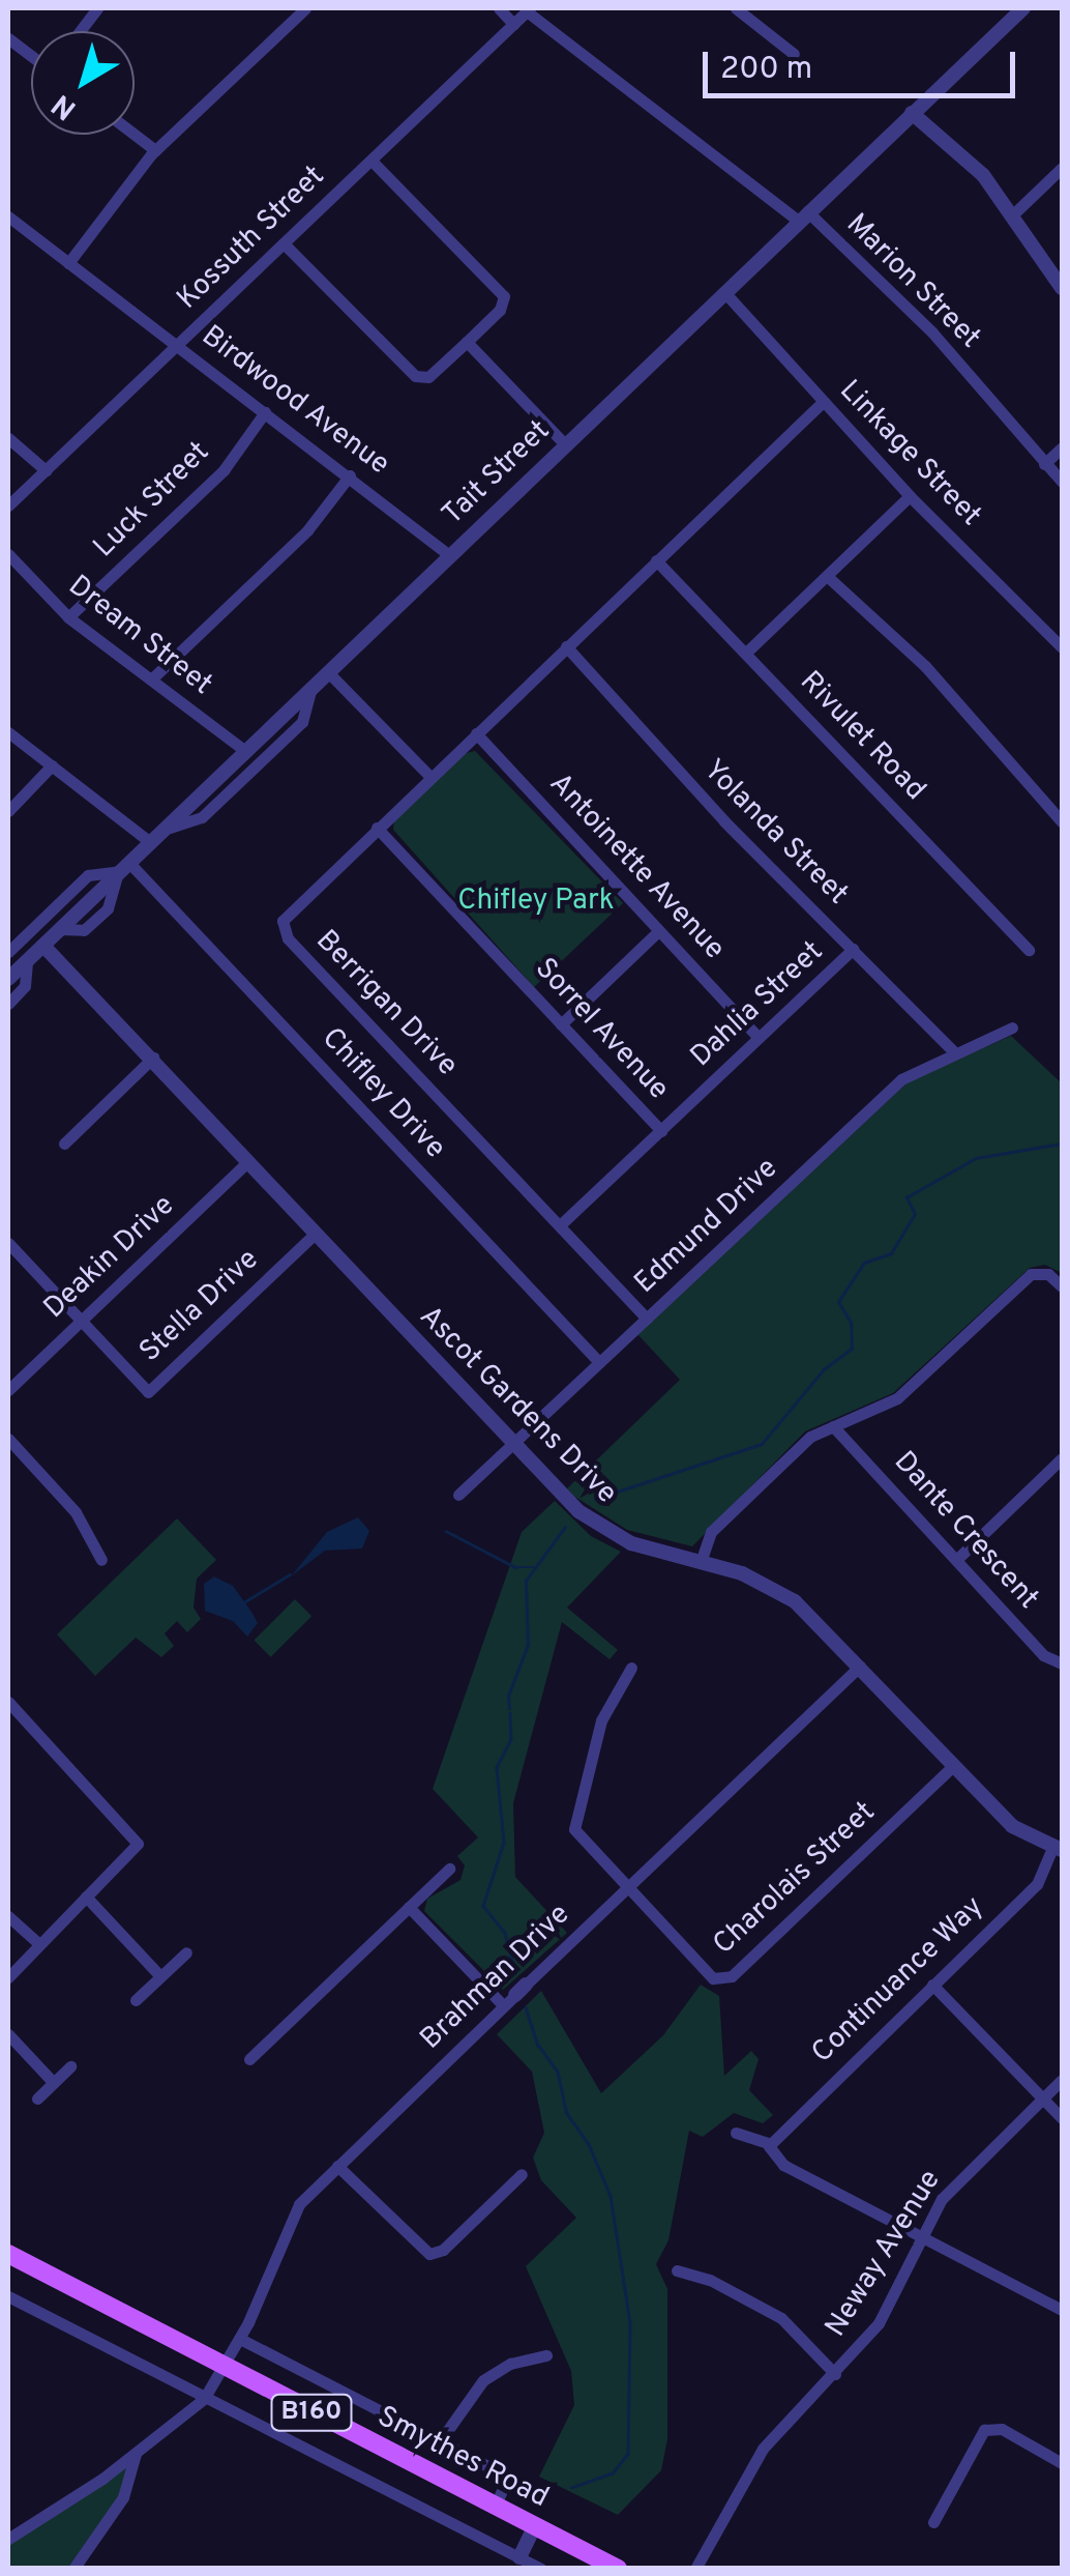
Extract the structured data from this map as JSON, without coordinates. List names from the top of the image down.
{
  "streets": {
    "main road": ["B160", "Smythes Road"],
    "street": [
      "Kossuth Street",
      "Marion Street",
      "Birdwood Avenue",
      "Linkage Street",
      "Tait Street",
      "Luck Street",
      "Dream Street",
      "Rivulet Road",
      "Yolanda Street",
      "Antoinette Avenue",
      "Berrigan Drive",
      "Dahlia Street",
      "Sorrel Avenue",
      "Chifley Drive",
      "Edmund Drive",
      "Deakin Drive",
      "Stella Drive",
      "Ascot Gardens Drive",
      "Dante Crescent",
      "Charolais Street",
      "Brahman Drive",
      "Continuance Way",
      "Neway Avenue"
    ]
  },
  "crossings": [
    ["Kossuth Street", "Marion Street"],
    ["Kossuth Street", "Birdwood Avenue"],
    ["Marion Street", "Tait Street"],
    ["Birdwood Avenue", "Tait Street"],
    ["Birdwood Avenue", "Luck Street"],
    ["Linkage Street", "Tait Street"],
    ["Linkage Street", "Berrigan Drive"],
    ["Tait Street", "Dream Street"],
    ["Tait Street", "Chifley Drive"],
    ["Tait Street", "Ascot Gardens Drive"],
    ["Luck Street", "Dream Street"],
    ["Rivulet Road", "Berrigan Drive"],
    ["Yolanda Street", "Berrigan Drive"],
    ["Yolanda Street", "Dahlia Street"],
    ["Yolanda Street", "Edmund Drive"],
    ["Antoinette Avenue", "Berrigan Drive"],
    ["Antoinette Avenue", "Dahlia Street"],
    ["Berrigan Drive", "Dahlia Street"],
    ["Berrigan Drive", "Sorrel Avenue"],
    ["Berrigan Drive", "Edmund Drive"],
    ["Dahlia Street", "Sorrel Avenue"],
    ["Chifley Drive", "Edmund Drive"],
    ["Edmund Drive", "Ascot Gardens Drive"],
    ["Deakin Drive", "Stella Drive"],
    ["Deakin Drive", "Ascot Gardens Drive"],
    ["Stella Drive", "Ascot Gardens Drive"],
    ["Ascot Gardens Drive", "Charolais Street"],
    ["Ascot Gardens Drive", "Brahman Drive"],
    ["Ascot Gardens Drive", "Continuance Way"],
    ["Charolais Street", "Brahman Drive"],
    ["Brahman Drive", "Smythes Road"]
  ],
  "parks": ["Chifley Park"],
  "scale_bar": "200 m",
  "north": "bottom left"
}
